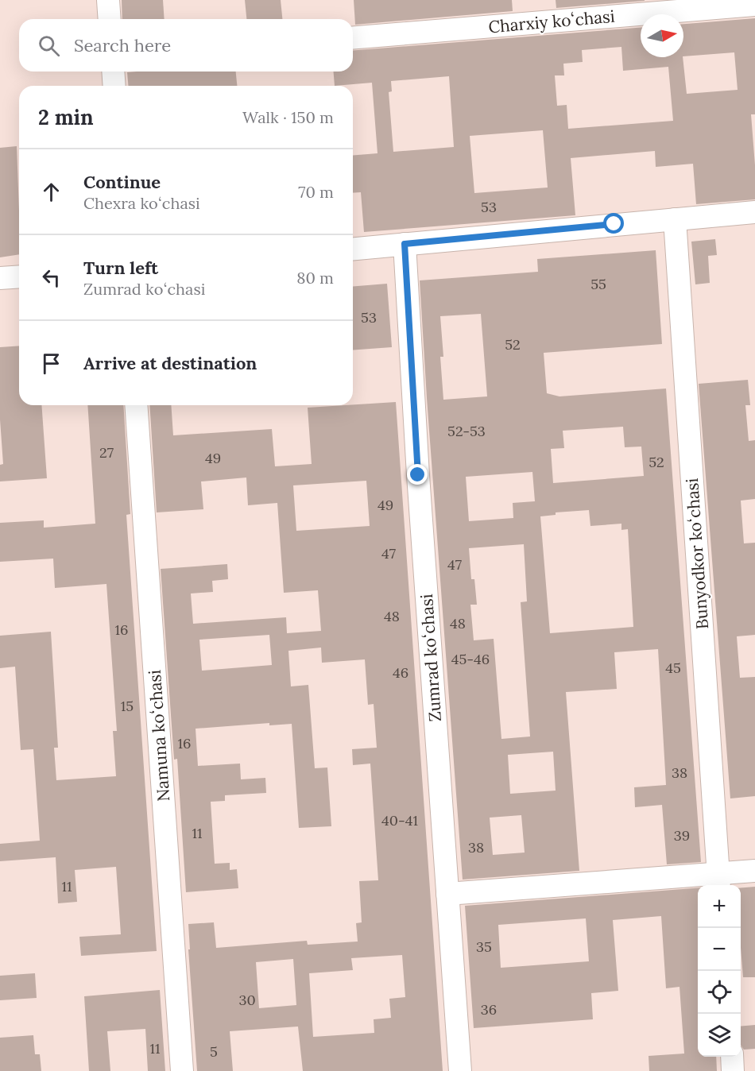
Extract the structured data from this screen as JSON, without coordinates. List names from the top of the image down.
{
  "streets": {
    "street": [
      "Charxiy koʻchasi",
      "Bunyodkor koʻchasi",
      "Zumrad koʻchasi",
      "Namuna koʻchasi"
    ]
  },
  "house_numbers": [
    "53",
    "55",
    "53",
    "52",
    "52-53",
    "27",
    "49",
    "52",
    "49",
    "47",
    "47",
    "48",
    "48",
    "16",
    "45-46",
    "45",
    "46",
    "15",
    "16",
    "38",
    "40-41",
    "11",
    "39",
    "38",
    "11",
    "35",
    "30",
    "36",
    "11",
    "5"
  ],
  "north": "right",
  "page": {
    "search": "Search here",
    "heading": ["2 min", "Walk · 150 m"],
    "list": [
      ["Continue", "Chexra koʻchasi", "70 m"],
      ["Turn left", "Zumrad koʻchasi", "80 m"],
      "Arrive at destination"
    ],
    "map_buttons": ["+", "−"]
  }
}
